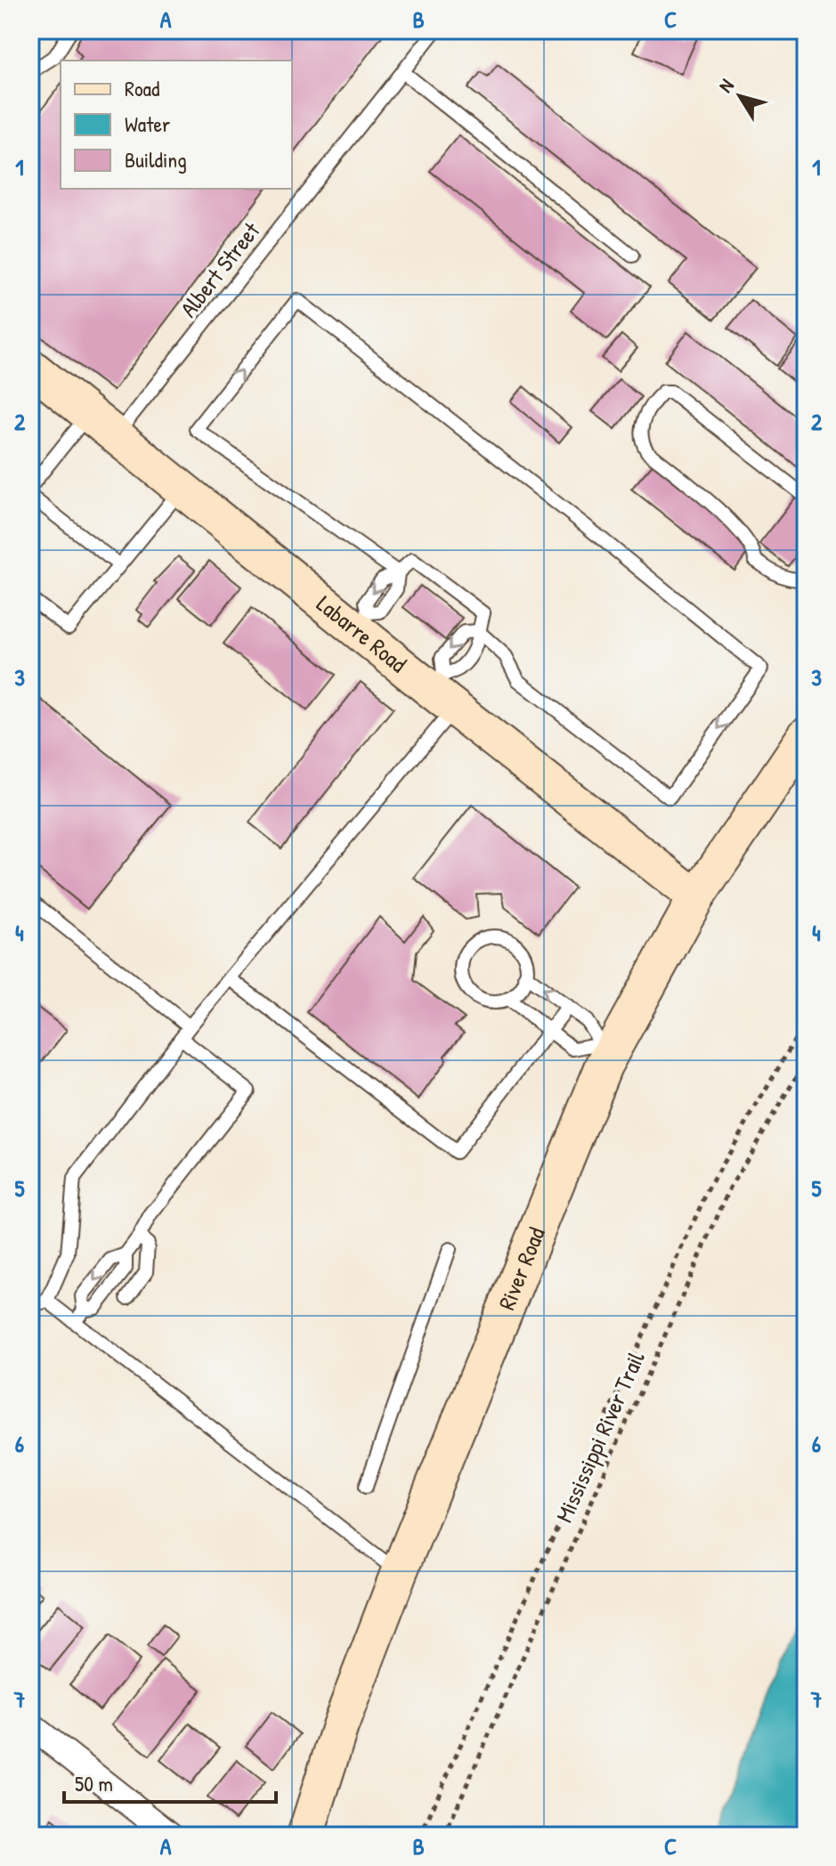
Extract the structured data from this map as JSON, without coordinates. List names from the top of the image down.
{
  "streets": {
    "main road": ["Labarre Road", "River Road"],
    "lane": ["Albert Street"],
    "path": ["Mississippi River Trail"]
  },
  "crossings": [
    ["Albert Street", "Labarre Road"],
    ["Labarre Road", "River Road"]
  ],
  "legend": ["Road", "Water", "Building"],
  "scale_bar": "50 m",
  "north": "top left",
  "grid": {
    "columns": ["A", "B", "C"],
    "rows": [
      "1",
      "2",
      "3",
      "4",
      "5",
      "6",
      "7"
    ]
  }
}
